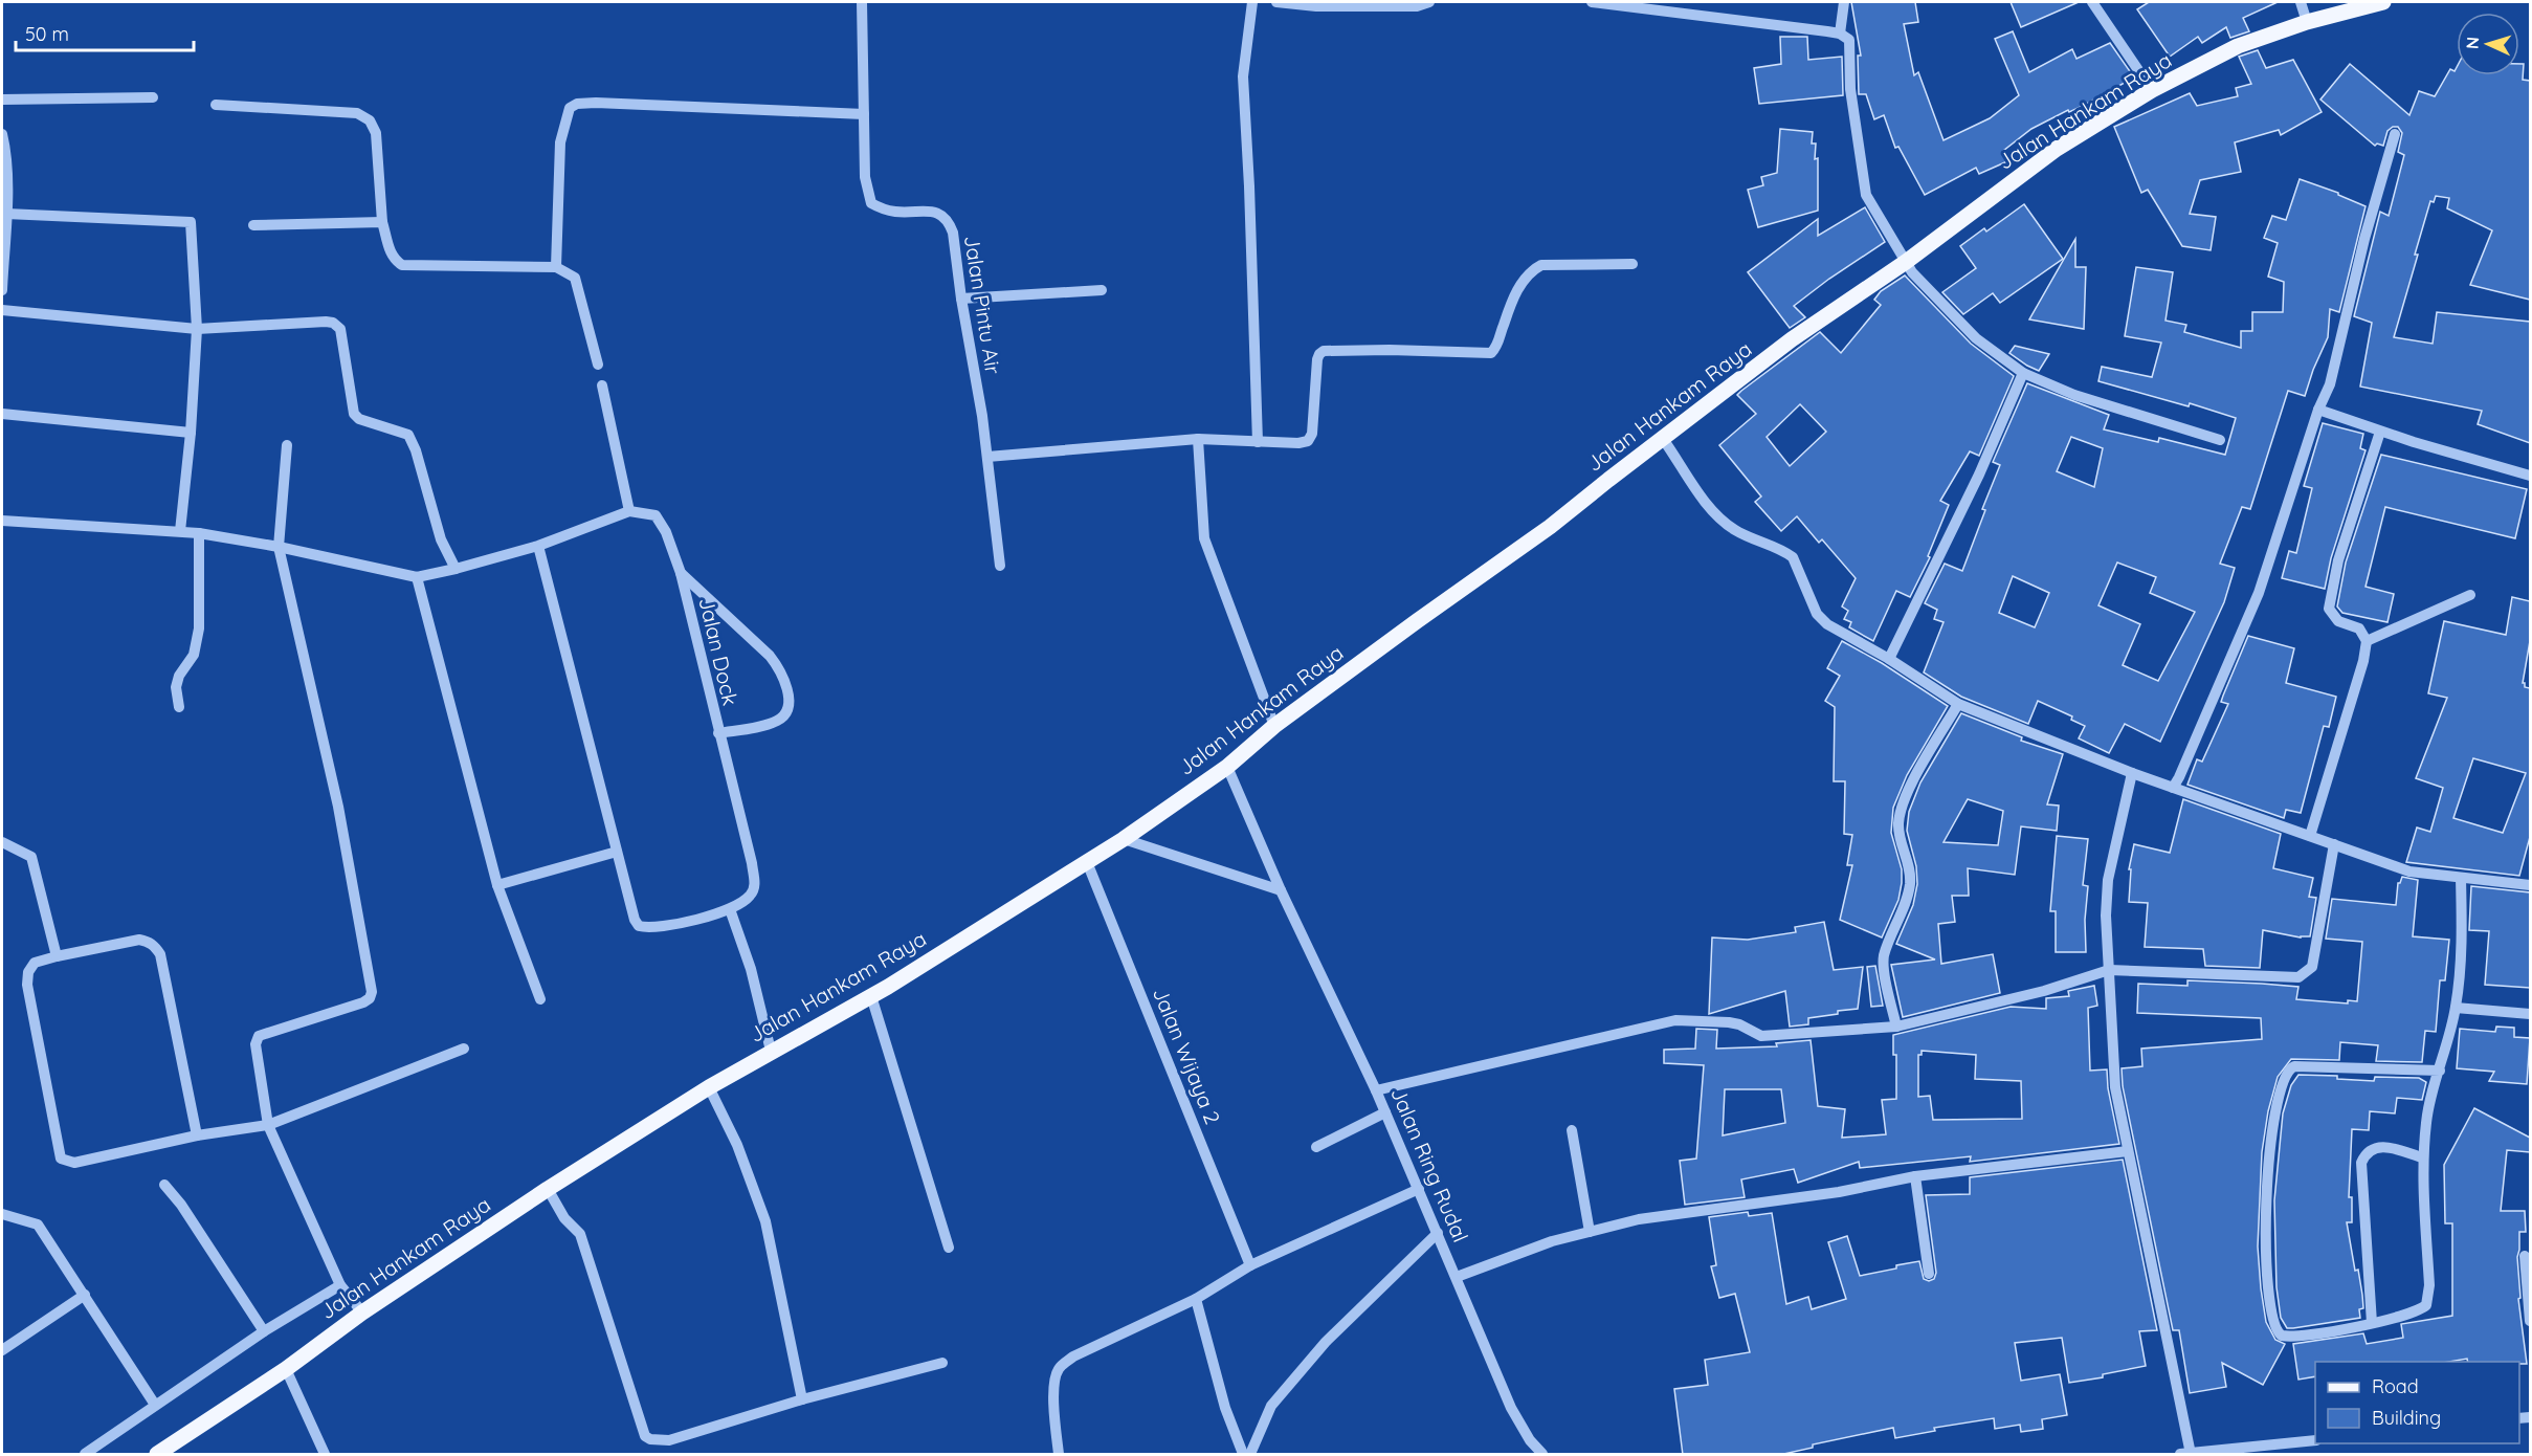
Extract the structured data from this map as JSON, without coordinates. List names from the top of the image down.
{
  "streets": {
    "main road": ["Jalan Hankam Raya"],
    "street": [
      "Jalan Pintu Air",
      "Jalan Dock",
      "Jalan Wijaya 2",
      "Jalan Ring Rudal"
    ]
  },
  "crossings": [
    ["Jalan Hankam Raya", "Jalan Wijaya 2"],
    ["Jalan Hankam Raya", "Jalan Ring Rudal"]
  ],
  "legend": ["Road", "Building"],
  "scale_bar": "50 m",
  "north": "left"
}
